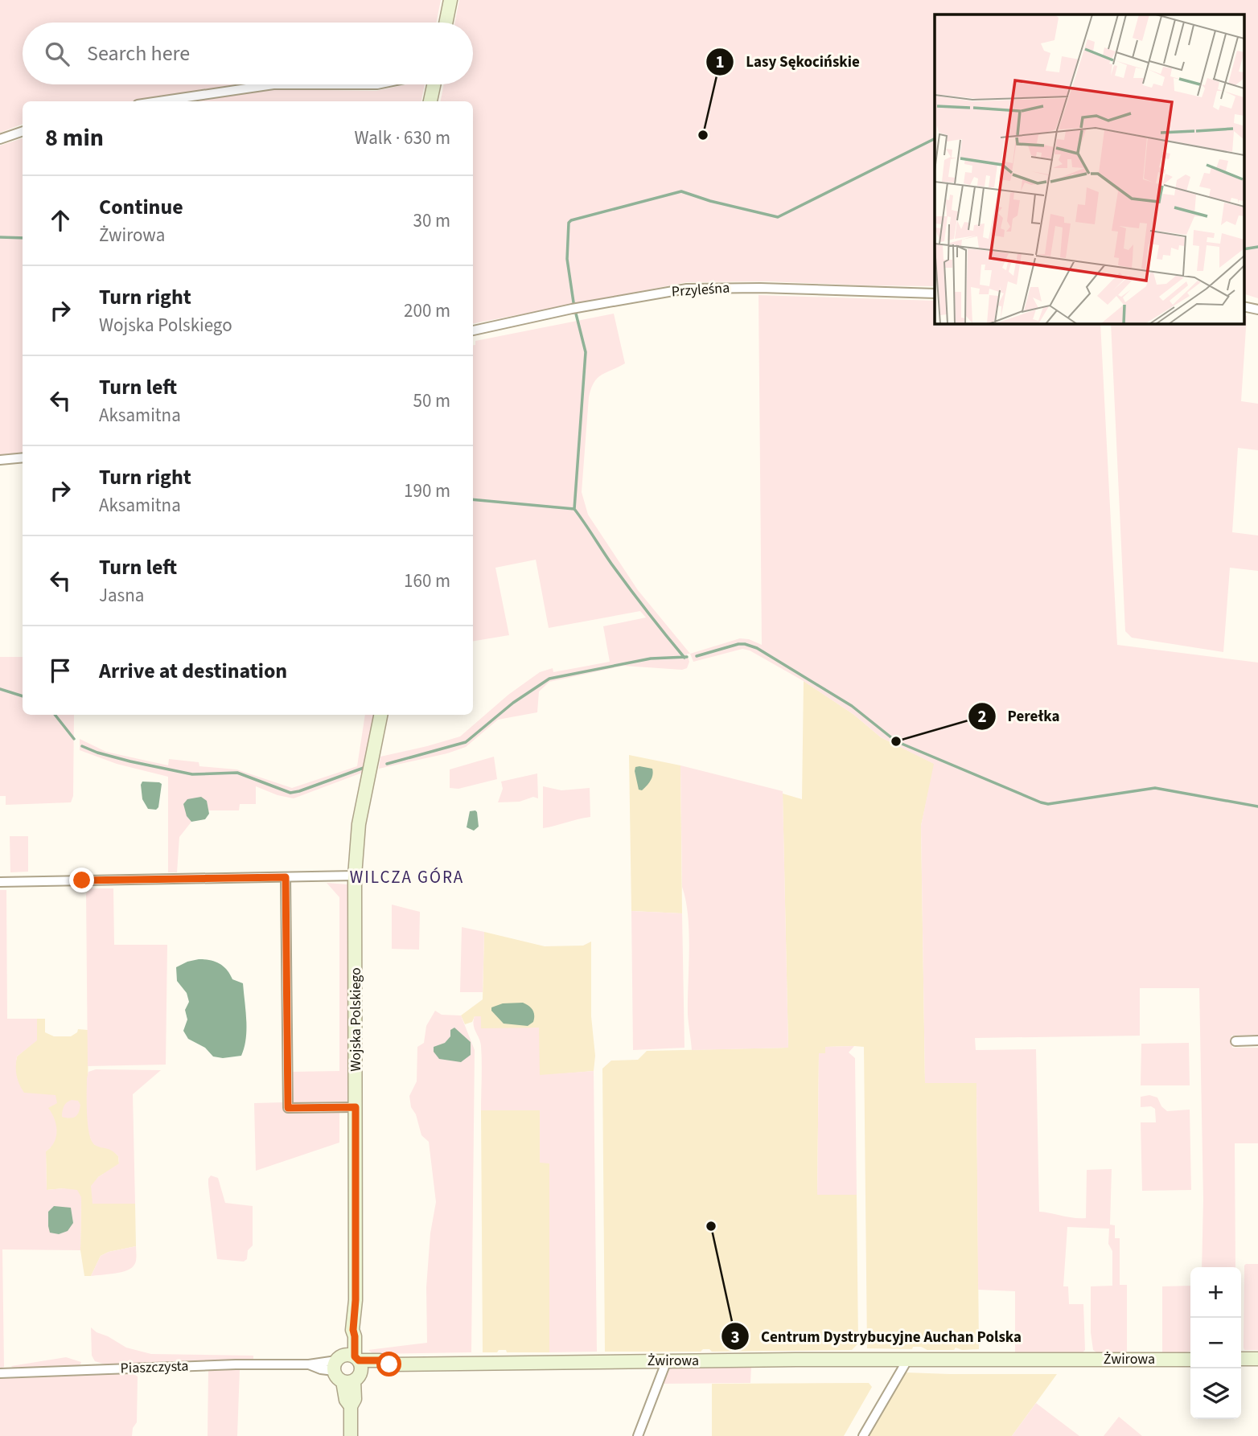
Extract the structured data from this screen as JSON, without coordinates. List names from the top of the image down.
{
  "streets": {
    "street": [
      "Przyleśna",
      "Wojska Polskiego",
      "Żwirowa",
      "Piaszczysta"
    ]
  },
  "crossings": [
    ["Wojska Polskiego", "Żwirowa"],
    ["Wojska Polskiego", "Piaszczysta"],
    ["Żwirowa", "Piaszczysta"]
  ],
  "districts": ["WILCZA GÓRA"],
  "places": ["Lasy Sękocińskie", "Perełka", "Centrum Dystrybucyjne Auchan Polska"],
  "page": {
    "search": "Search here",
    "heading": ["8 min", "Walk · 630 m"],
    "list": [
      ["Continue", "Żwirowa", "30 m"],
      ["Turn right", "Wojska Polskiego", "200 m"],
      ["Turn left", "Aksamitna", "50 m"],
      ["Turn right", "Aksamitna", "190 m"],
      ["Turn left", "Jasna", "160 m"],
      "Arrive at destination"
    ],
    "map_buttons": ["+", "−"]
  }
}
